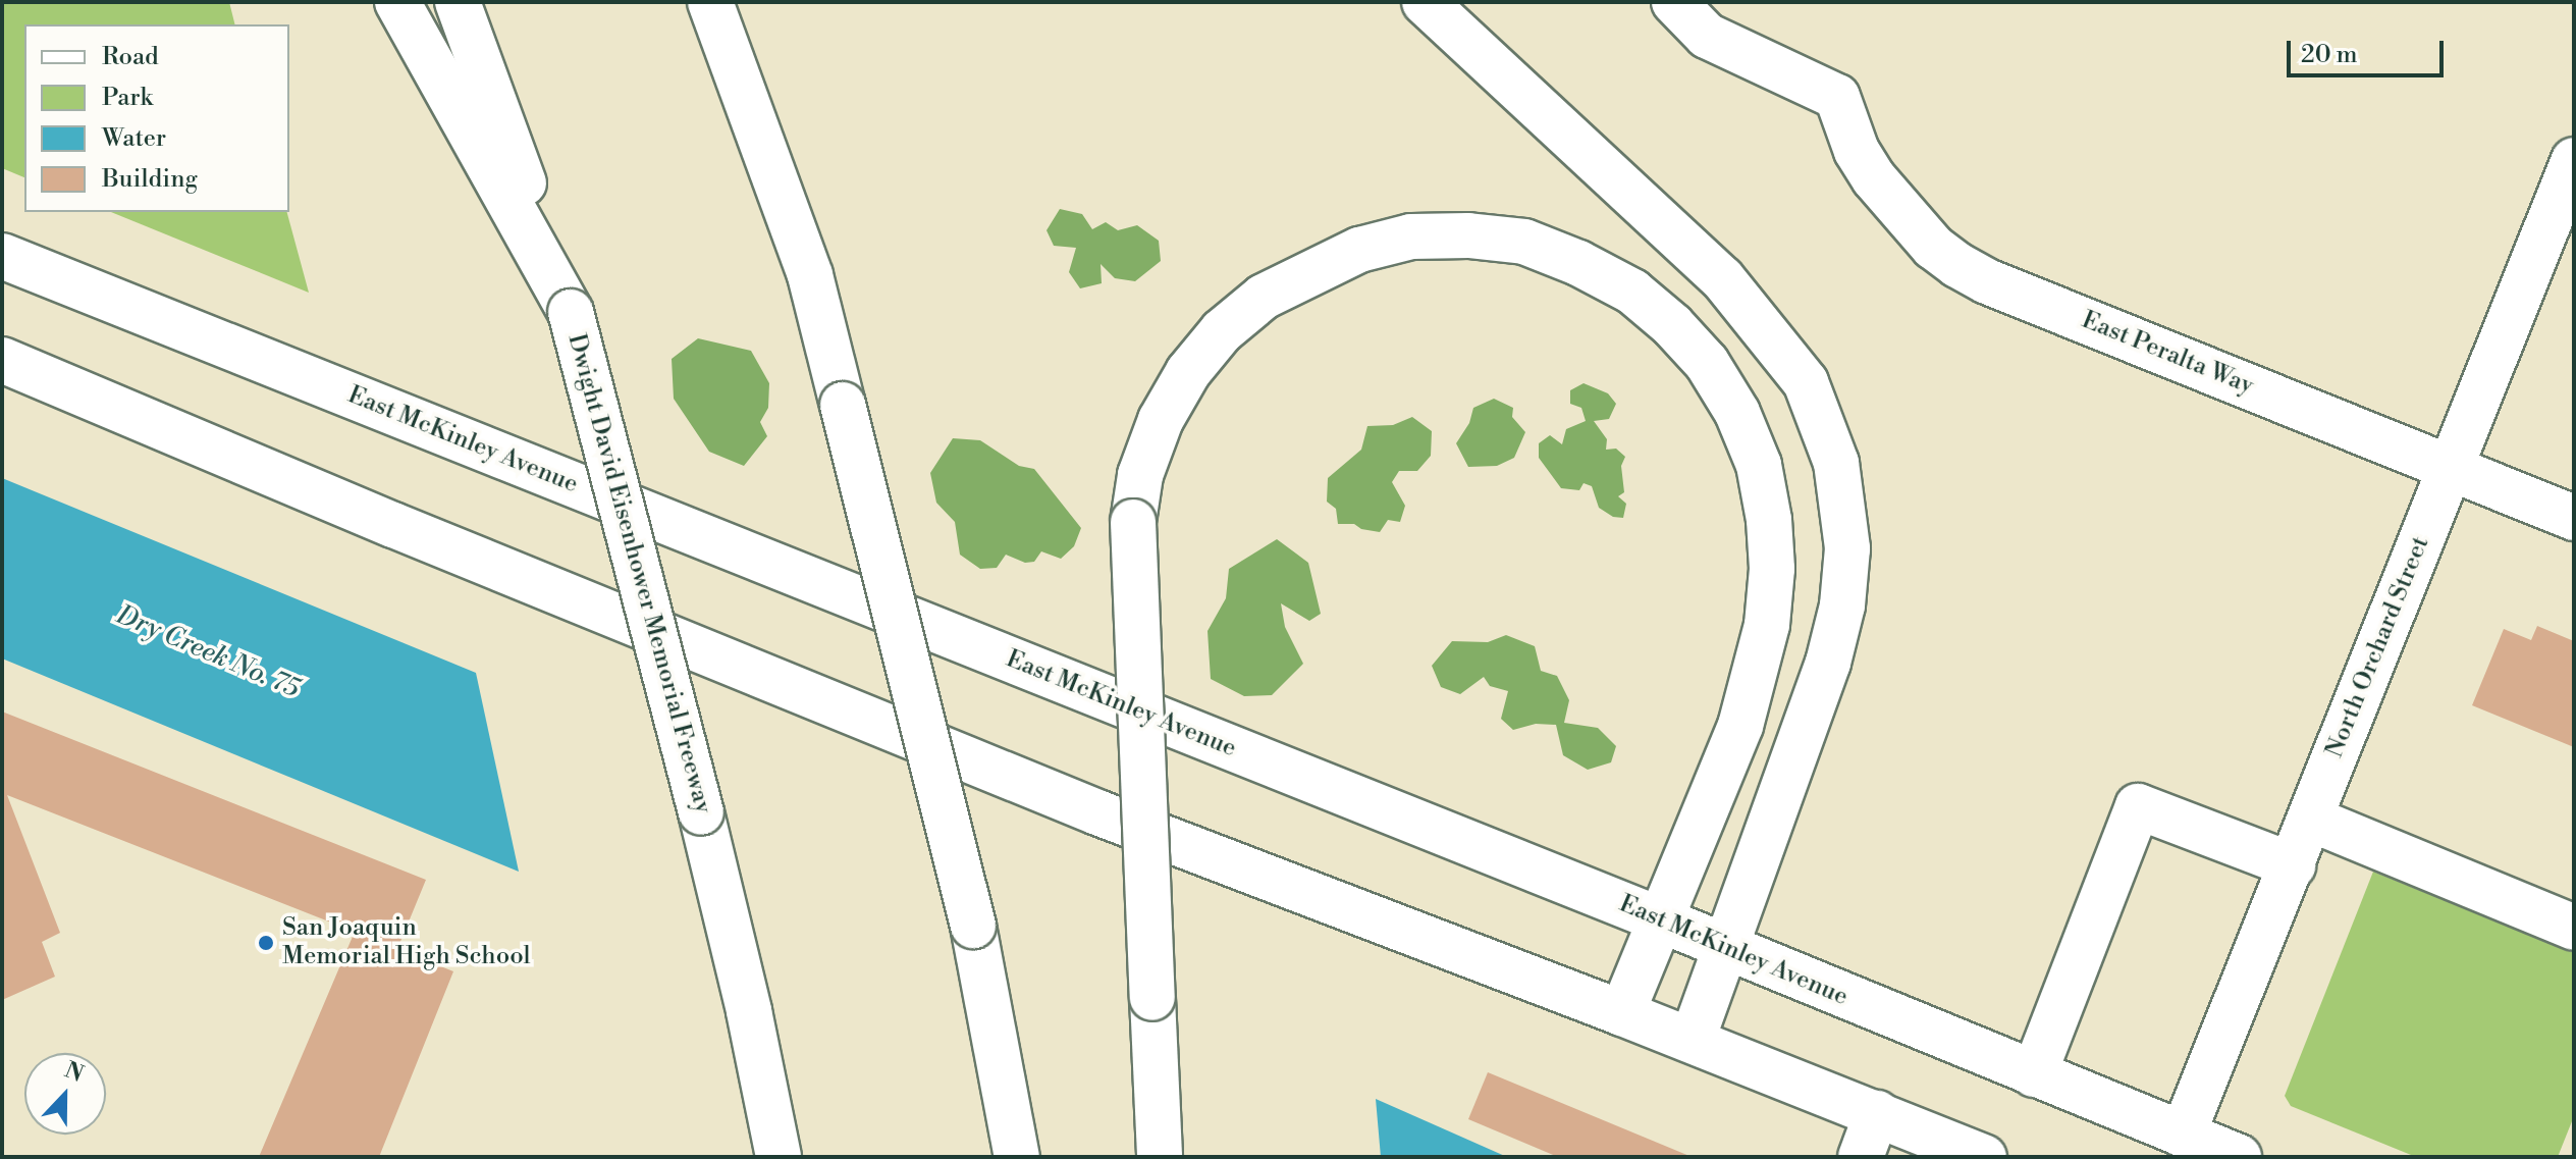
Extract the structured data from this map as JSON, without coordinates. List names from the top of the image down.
{
  "streets": {
    "main road": [
      "East Peralta Way",
      "East McKinley Avenue",
      "Dwight David Eisenhower Memorial Freeway",
      "North Orchard Street"
    ]
  },
  "crossings": [
    ["East Peralta Way", "North Orchard Street"],
    ["East McKinley Avenue", "North Orchard Street"]
  ],
  "water": ["Dry Creek No. 75"],
  "places": ["San Joaquin Memorial High School"],
  "legend": [
    "Road",
    "Park",
    "Water",
    "Building"
  ],
  "scale_bar": "20 m",
  "north": "top"
}
